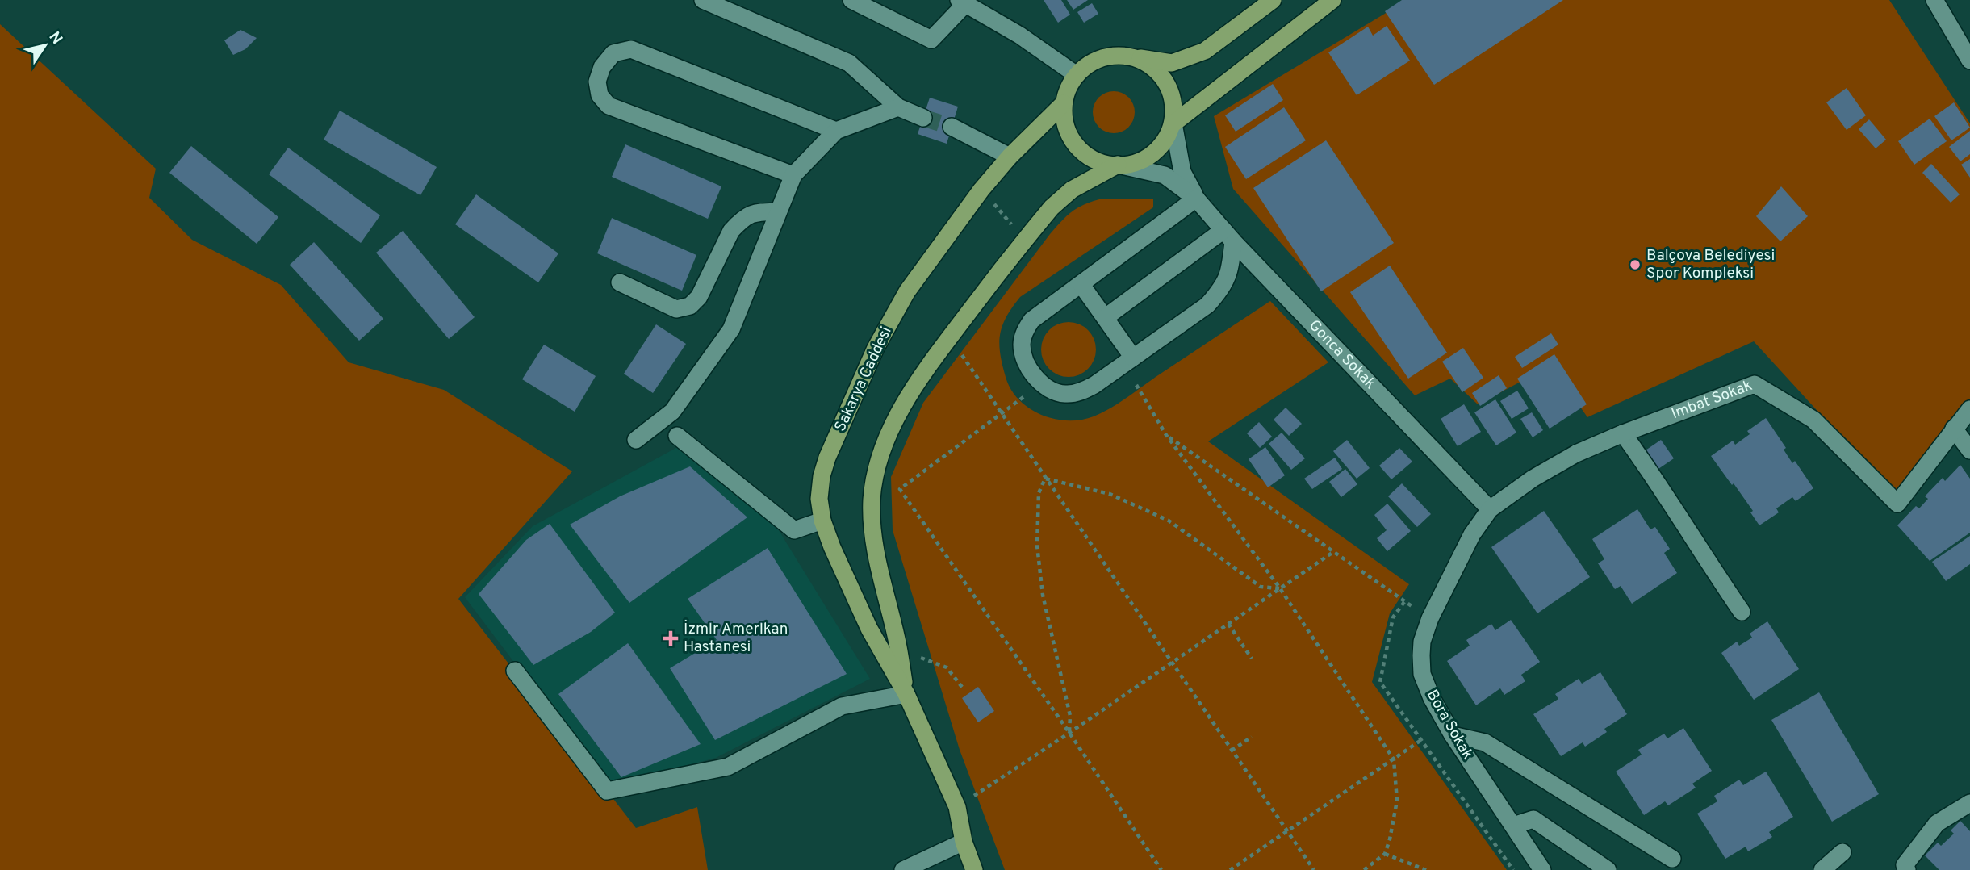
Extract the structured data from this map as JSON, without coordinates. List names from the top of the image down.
{
  "streets": {
    "main road": ["Sakarya Caddesi"],
    "street": ["Gonca Sokak", "Imbat Sokak", "Bora Sokak"]
  },
  "crossings": [
    ["Gonca Sokak", "Imbat Sokak"],
    ["Gonca Sokak", "Bora Sokak"],
    ["Imbat Sokak", "Bora Sokak"]
  ],
  "places": {
    "other": ["Balçova Belediyesi Spor Kompleksi"],
    "health": ["İzmir Amerikan Hastanesi"]
  },
  "north": "top right"
}
